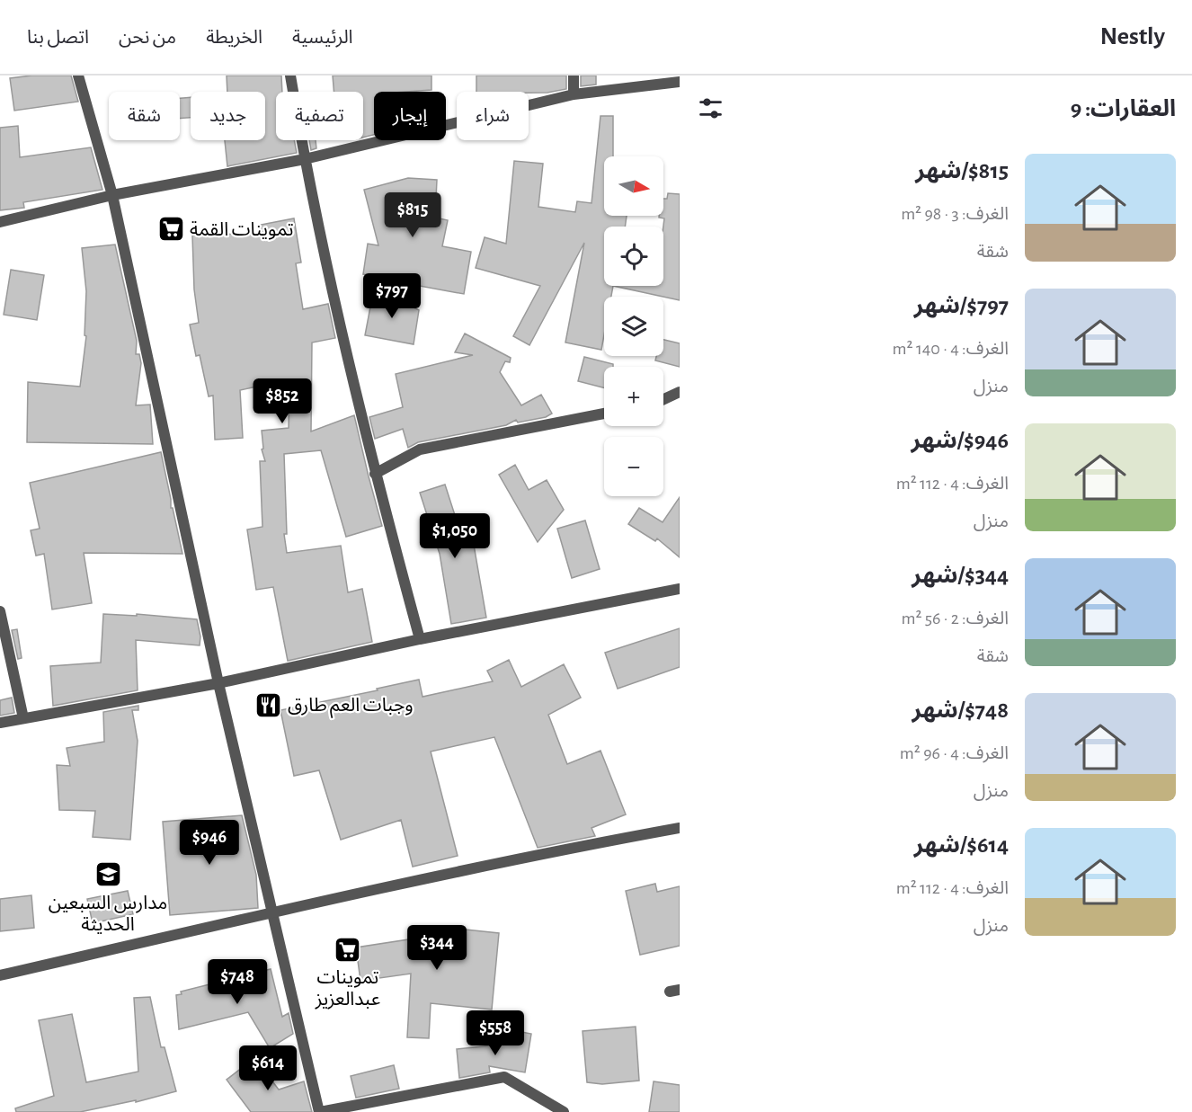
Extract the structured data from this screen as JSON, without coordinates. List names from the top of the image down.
{
  "places": {
    "supermarket": ["تموينات القمة", "تموينات عبدالعزيز"],
    "restaurant": ["وجبات العم طارق"],
    "school or university": ["مدارس السبعين الحديثة"]
  },
  "north": "right",
  "page": {
    "header": "Nestly",
    "nav": [
      "الرئيسية",
      "الخريطة",
      "من نحن",
      "اتصل بنا"
    ],
    "heading": "العقارات: 9",
    "chip": [
      "شراء",
      "إيجار",
      "تصفية",
      "جديد",
      "شقة"
    ],
    "list": [
      {
        "name": "$815/شهر",
        "note": "الغرف: 3 · 98 m² · شقة"
      },
      {
        "name": "$797/شهر",
        "note": "الغرف: 4 · 140 m² · منزل"
      },
      {
        "name": "$946/شهر",
        "note": "الغرف: 4 · 112 m² · منزل"
      },
      {
        "name": "$344/شهر",
        "note": "الغرف: 2 · 56 m² · شقة"
      },
      {
        "name": "$748/شهر",
        "note": "الغرف: 4 · 96 m² · منزل"
      },
      {
        "name": "$614/شهر",
        "note": "الغرف: 4 · 112 m² · منزل"
      }
    ],
    "map_buttons": ["+", "−"],
    "price": [
      "$815",
      "$797",
      "$852",
      "$1,050",
      "$946",
      "$344",
      "$748",
      "$558",
      "$614"
    ]
  }
}
